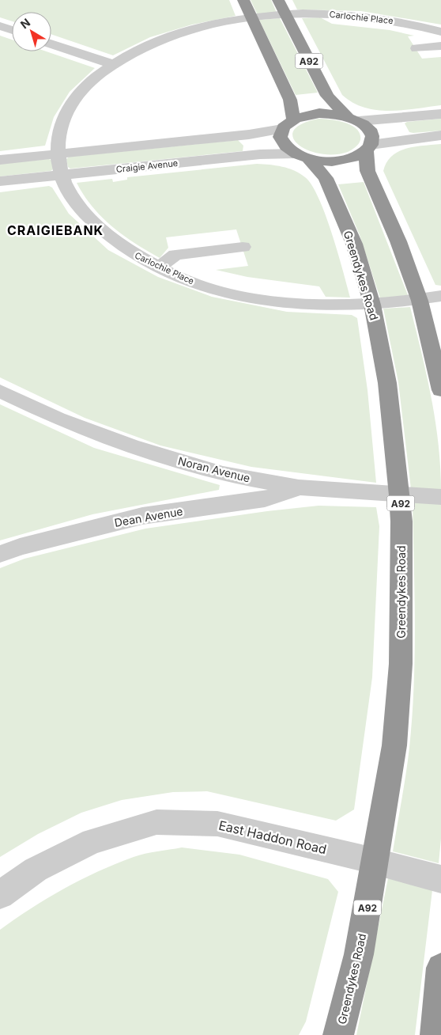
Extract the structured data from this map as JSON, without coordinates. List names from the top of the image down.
{
  "streets": {
    "highway": ["A92", "Greendykes Road"],
    "street": [
      "Carlochie Place",
      "Craigie Avenue",
      "Noran Avenue",
      "Dean Avenue",
      "East Haddon Road"
    ]
  },
  "crossings": [
    ["Carlochie Place", "A92"],
    ["Carlochie Place", "Craigie Avenue"],
    ["Carlochie Place", "Greendykes Road"],
    ["Craigie Avenue", "Greendykes Road"],
    ["Greendykes Road", "Noran Avenue"],
    ["Greendykes Road", "East Haddon Road"],
    ["Noran Avenue", "Dean Avenue"]
  ],
  "districts": ["CRAIGIEBANK"],
  "north": "top left"
}
